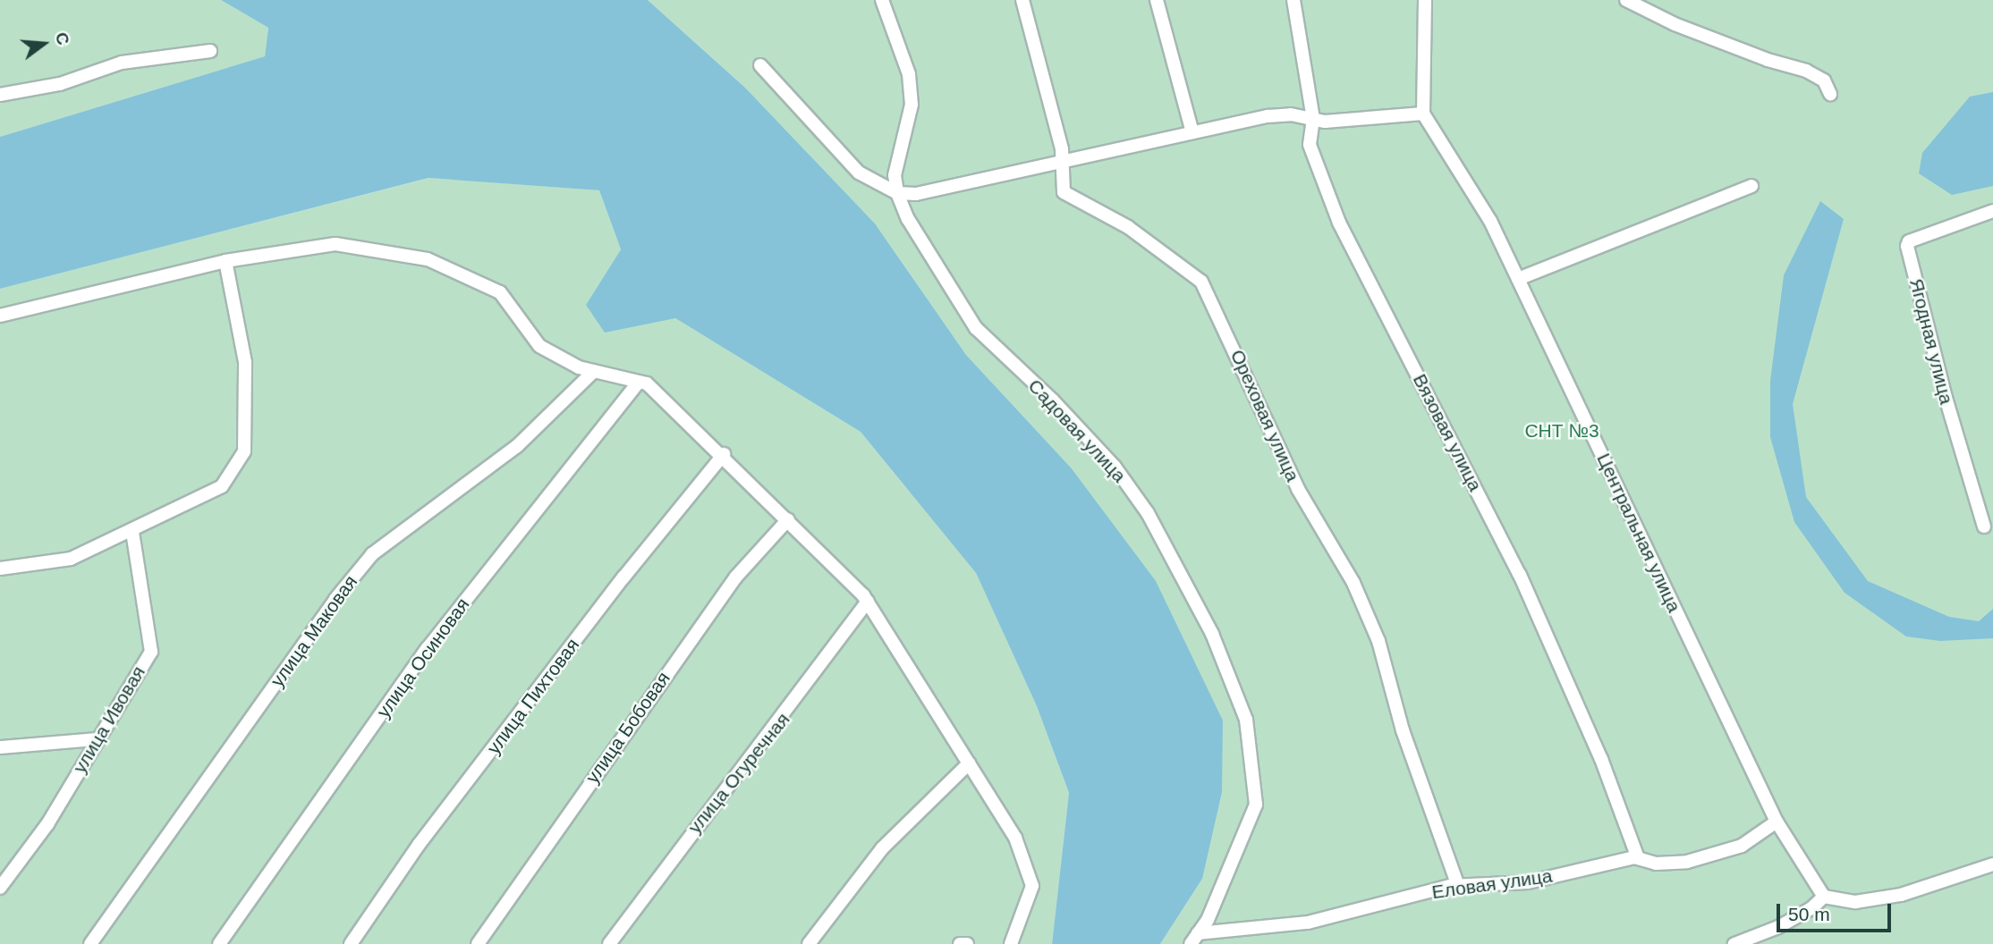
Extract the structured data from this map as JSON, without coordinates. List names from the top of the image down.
{
  "streets": {
    "street": [
      "Ягодная улица",
      "Ореховая улица",
      "Садовая улица",
      "Вязовая улица",
      "Центральная улица",
      "улица Маковая",
      "улица Осиновая",
      "улица Пихтовая",
      "улица Ивовая",
      "улица Бобовая",
      "улица Огуречная",
      "Еловая улица"
    ]
  },
  "crossings": [
    ["Ореховая улица", "Еловая улица"],
    ["Садовая улица", "Еловая улица"],
    ["Вязовая улица", "Еловая улица"],
    ["Центральная улица", "Еловая улица"]
  ],
  "parks": ["СНТ №3"],
  "scale_bar": "50 m",
  "north": "right"
}
